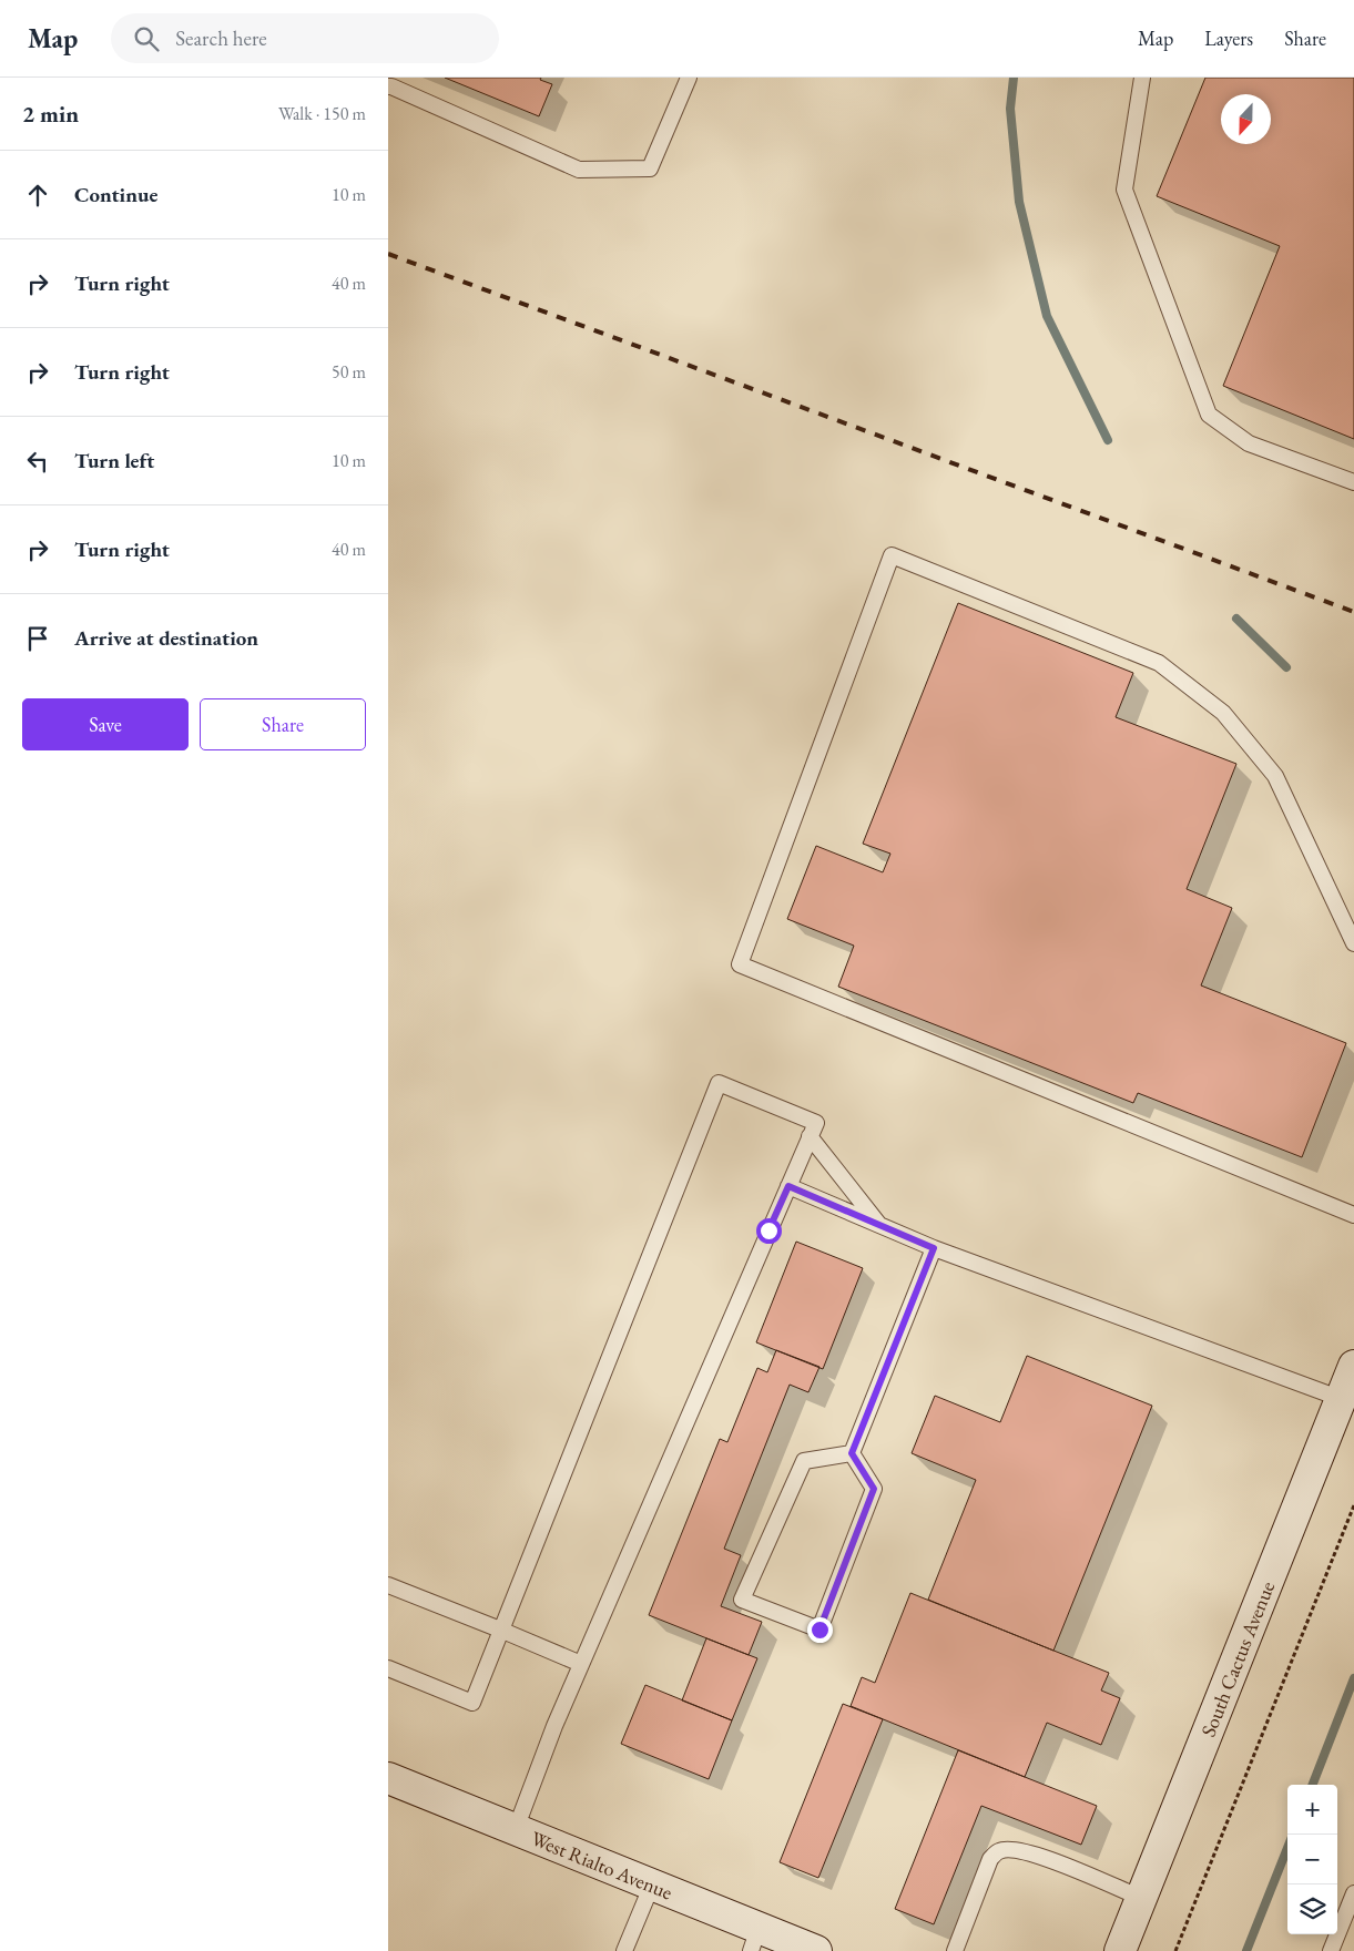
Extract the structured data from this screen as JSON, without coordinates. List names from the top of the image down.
{
  "streets": {
    "main road": ["South Cactus Avenue", "West Rialto Avenue"]
  },
  "north": "bottom",
  "page": {
    "header": "Map",
    "search": "Search here",
    "nav": ["Map", "Layers", "Share"],
    "heading": ["2 min", "Walk · 150 m"],
    "list": [
      ["Continue", "10 m"],
      ["Turn right", "40 m"],
      ["Turn right", "50 m"],
      ["Turn left", "10 m"],
      ["Turn right", "40 m"],
      "Arrive at destination"
    ],
    "buttons": ["Save", "Share"],
    "map_buttons": ["+", "−"]
  }
}
